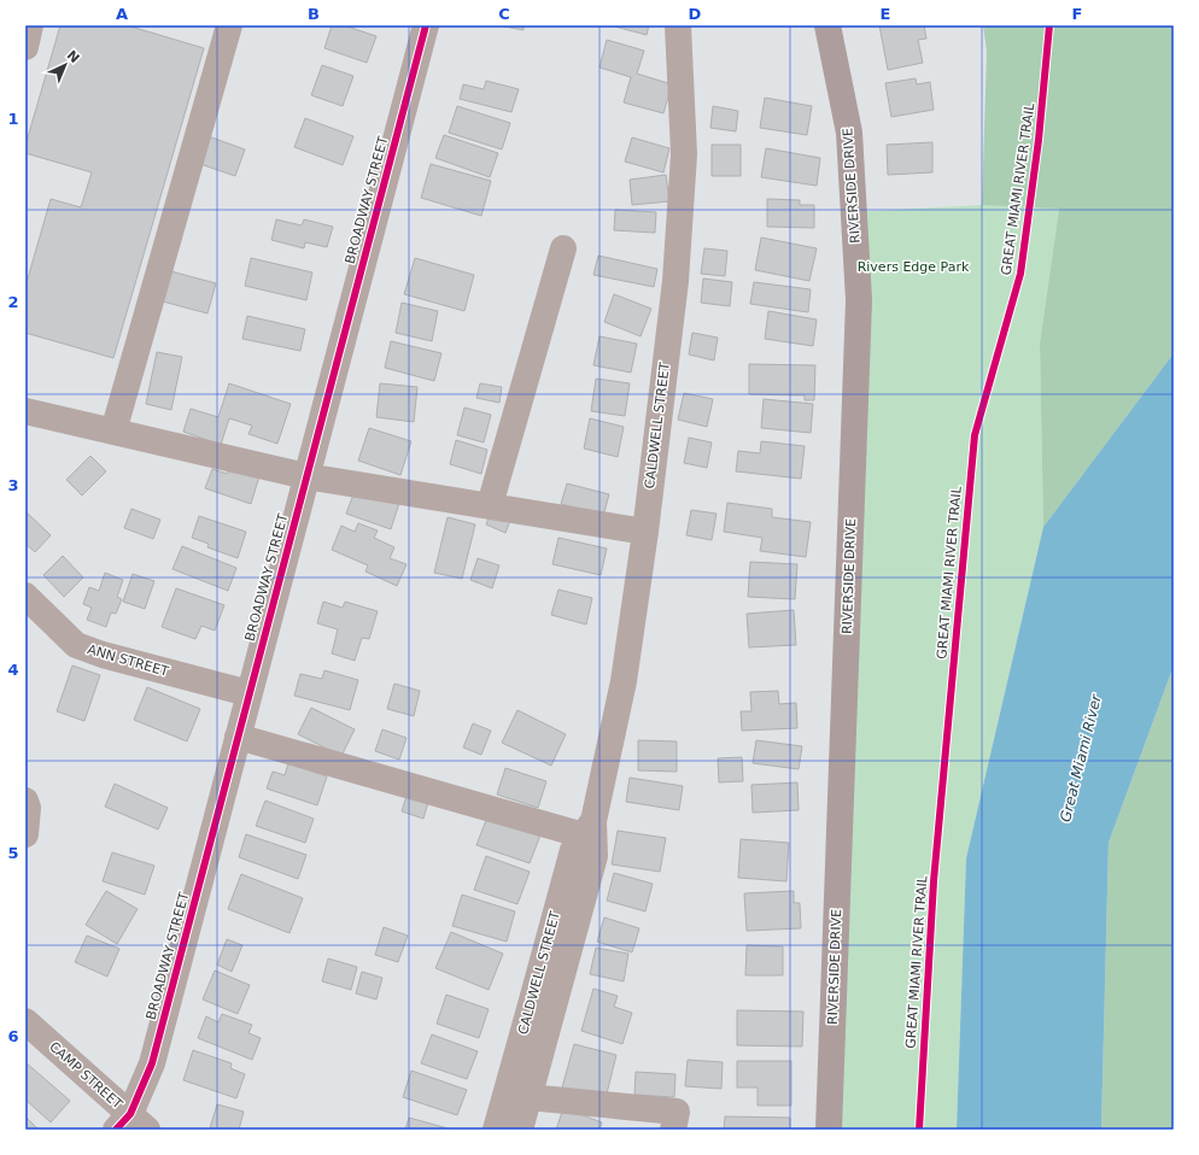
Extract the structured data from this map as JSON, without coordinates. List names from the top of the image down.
{
  "streets": {
    "main road": ["RIVERSIDE DRIVE"],
    "street": [
      "BROADWAY STREET",
      "CALDWELL STREET",
      "ANN STREET",
      "CAMP STREET"
    ],
    "cycle path": ["GREAT MIAMI RIVER TRAIL"]
  },
  "crossings": [
    ["BROADWAY STREET", "ANN STREET"],
    ["BROADWAY STREET", "CAMP STREET"]
  ],
  "water": ["Great Miami River"],
  "parks": ["Rivers Edge Park"],
  "north": "top right",
  "grid": {
    "columns": [
      "A",
      "B",
      "C",
      "D",
      "E",
      "F"
    ],
    "rows": [
      "1",
      "2",
      "3",
      "4",
      "5",
      "6"
    ]
  }
}
